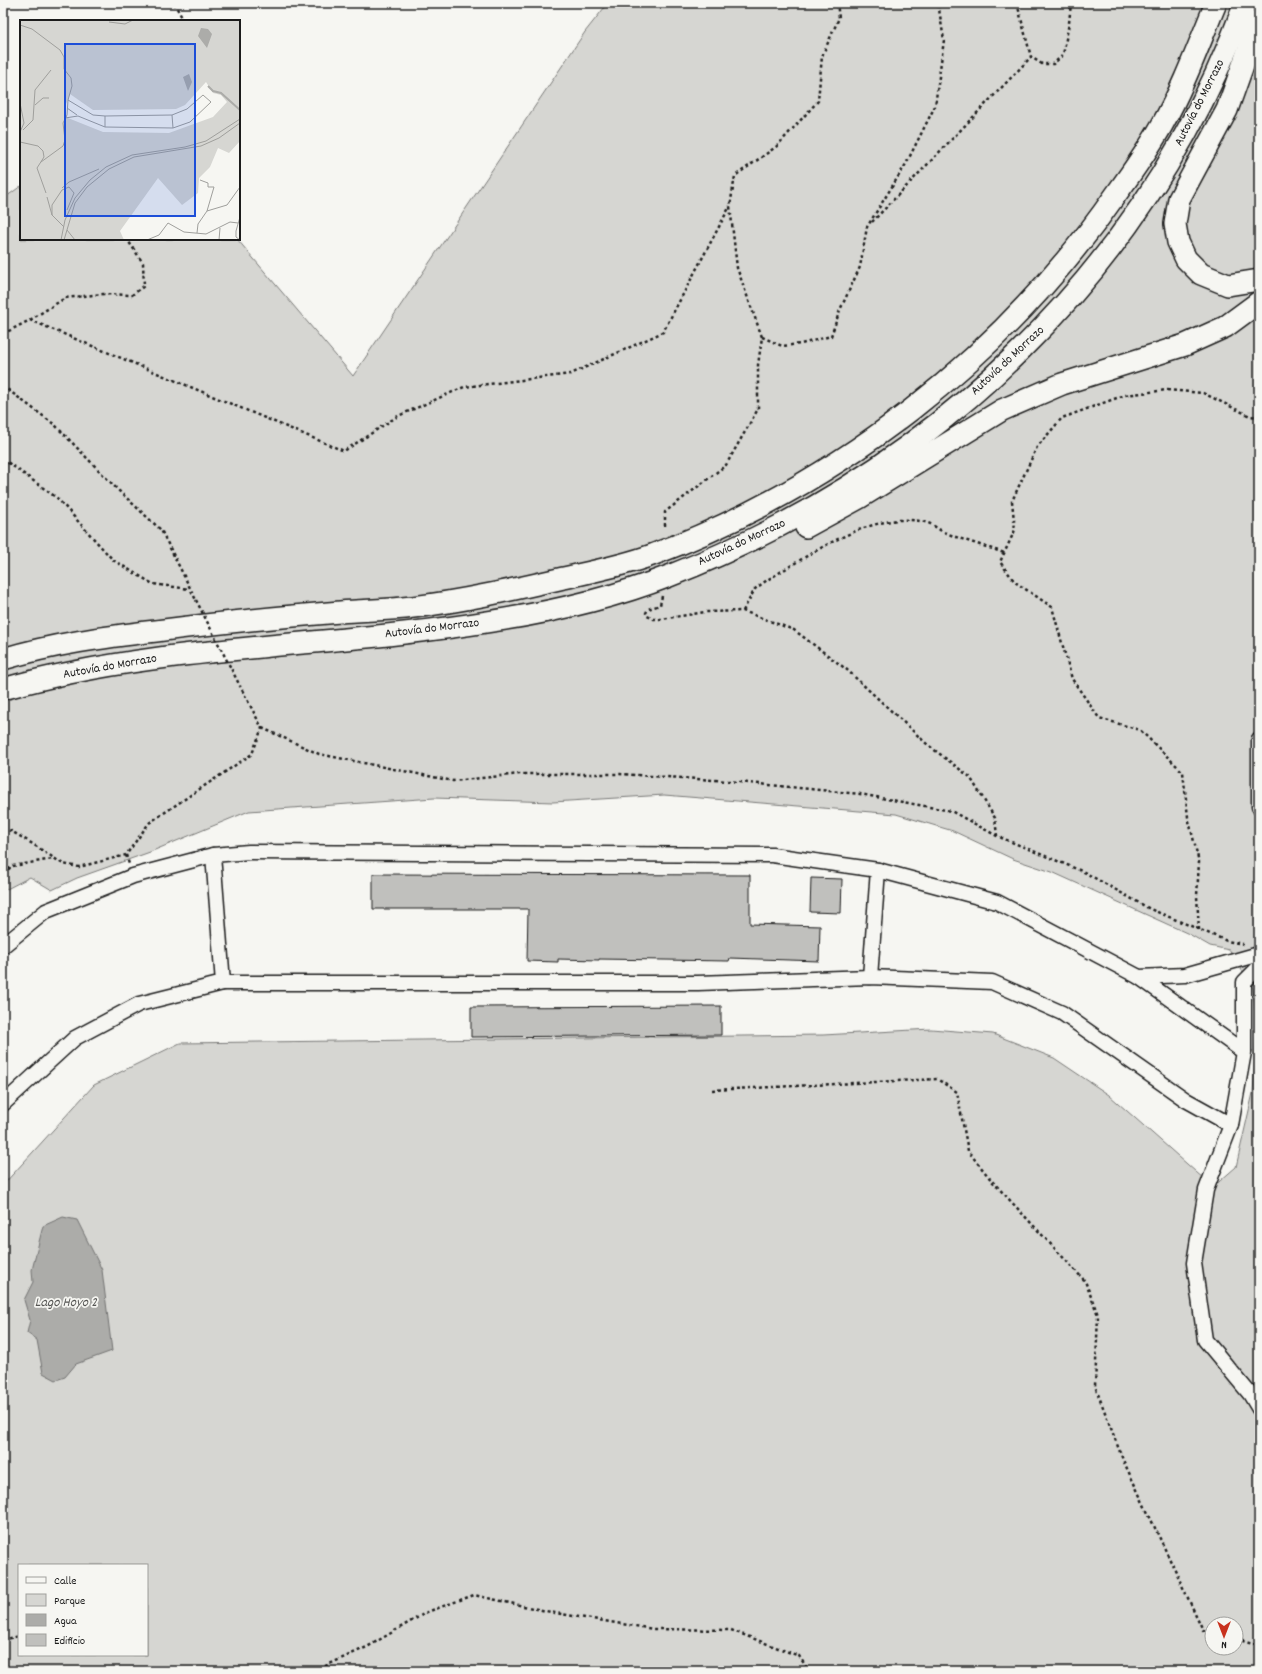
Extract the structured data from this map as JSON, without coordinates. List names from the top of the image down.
{
  "streets": {
    "highway": ["Autovía do Morrazo"]
  },
  "water": ["Lago Hoyo 2"],
  "legend": [
    "Calle",
    "Parque",
    "Agua",
    "Edificio"
  ],
  "north": "bottom"
}
